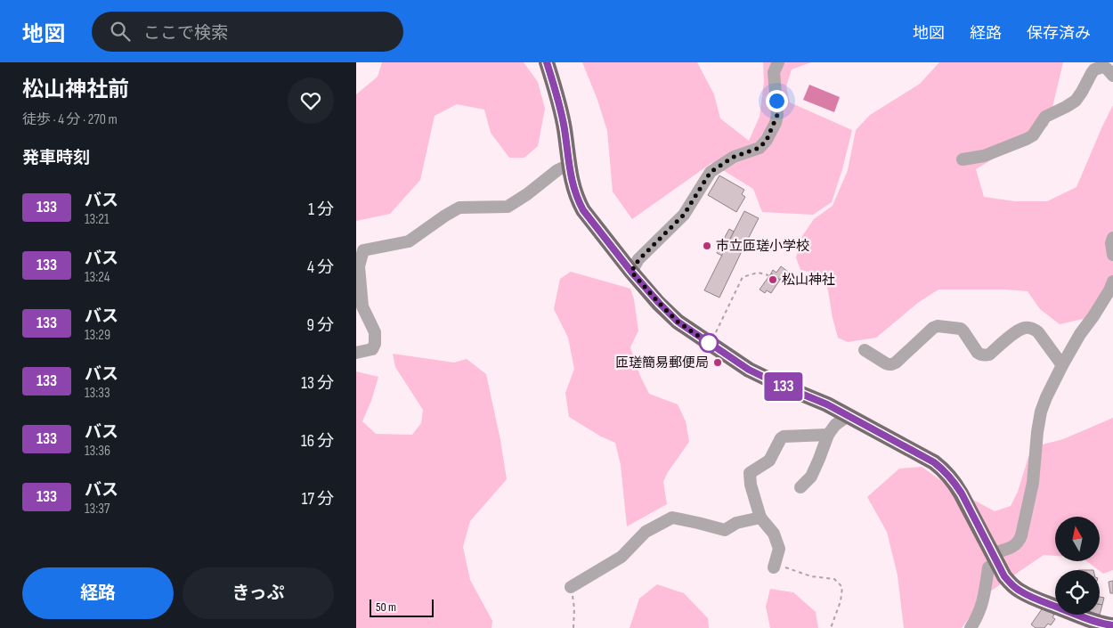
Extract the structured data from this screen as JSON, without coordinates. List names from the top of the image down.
{
  "places": ["市立匝瑳小学校", "松山神社", "匝瑳簡易郵便局"],
  "lines": ["bus line 133"],
  "scale_bar": "50 m",
  "north": "top",
  "page": {
    "header": "地図",
    "search": "ここで検索",
    "nav": ["地図", "経路", "保存済み"],
    "heading": [
      ["松山神社前", "徒歩 · 4 分 · 270 m"],
      "発車時刻"
    ],
    "on_map": "133",
    "list": [
      {
        "mark": "133",
        "name": "バス",
        "note": "13:21",
        "value": "1 分"
      },
      {
        "mark": "133",
        "name": "バス",
        "note": "13:24",
        "value": "4 分"
      },
      {
        "mark": "133",
        "name": "バス",
        "note": "13:29",
        "value": "9 分"
      },
      {
        "mark": "133",
        "name": "バス",
        "note": "13:33",
        "value": "13 分"
      },
      {
        "mark": "133",
        "name": "バス",
        "note": "13:36",
        "value": "16 分"
      },
      {
        "mark": "133",
        "name": "バス",
        "note": "13:37",
        "value": "17 分"
      }
    ],
    "buttons": ["経路", "きっぷ"],
    "scale": "50 m"
  }
}
